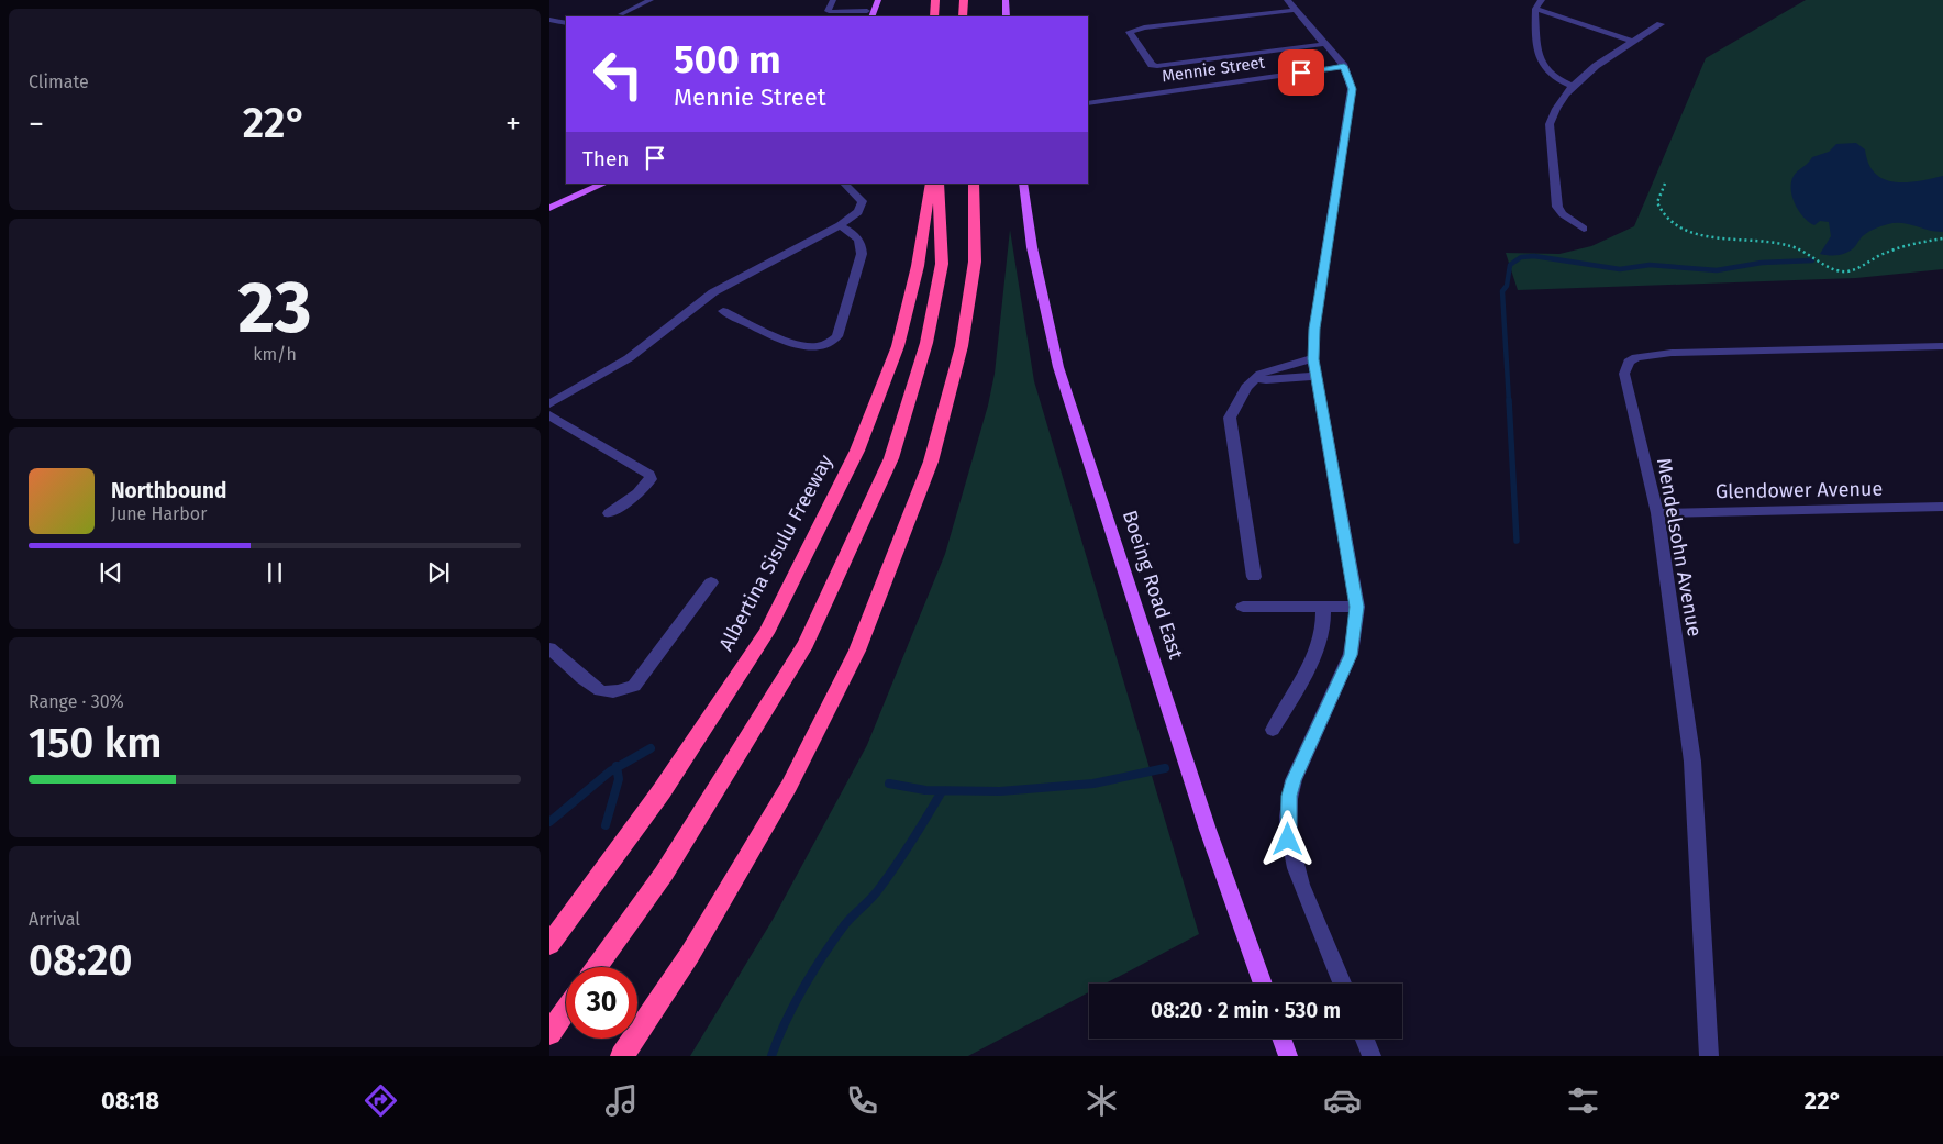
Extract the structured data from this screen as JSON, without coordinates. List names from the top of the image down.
{
  "streets": {
    "highway": ["Albertina Sisulu Freeway"],
    "main road": ["Boeing Road East"],
    "street": ["Mennie Street", "Glendower Avenue", "Mendelsohn Avenue"]
  },
  "crossings": [
    ["Glendower Avenue", "Mendelsohn Avenue"]
  ],
  "page": {
    "tile": [
      "Climate",
      ["23", "km/h"],
      ["Range · 30%", "150 km"],
      ["Arrival", "08:20"]
    ],
    "turn": ["500 m", "Mennie Street"],
    "heat": ["−", "22°", "+"],
    "then": "Then",
    "song": ["Northbound", "June Harbor"],
    "limit": "30",
    "trip": "08:20 · 2 min · 530 m",
    "tabs": ["08:18", "22°"]
  }
}
